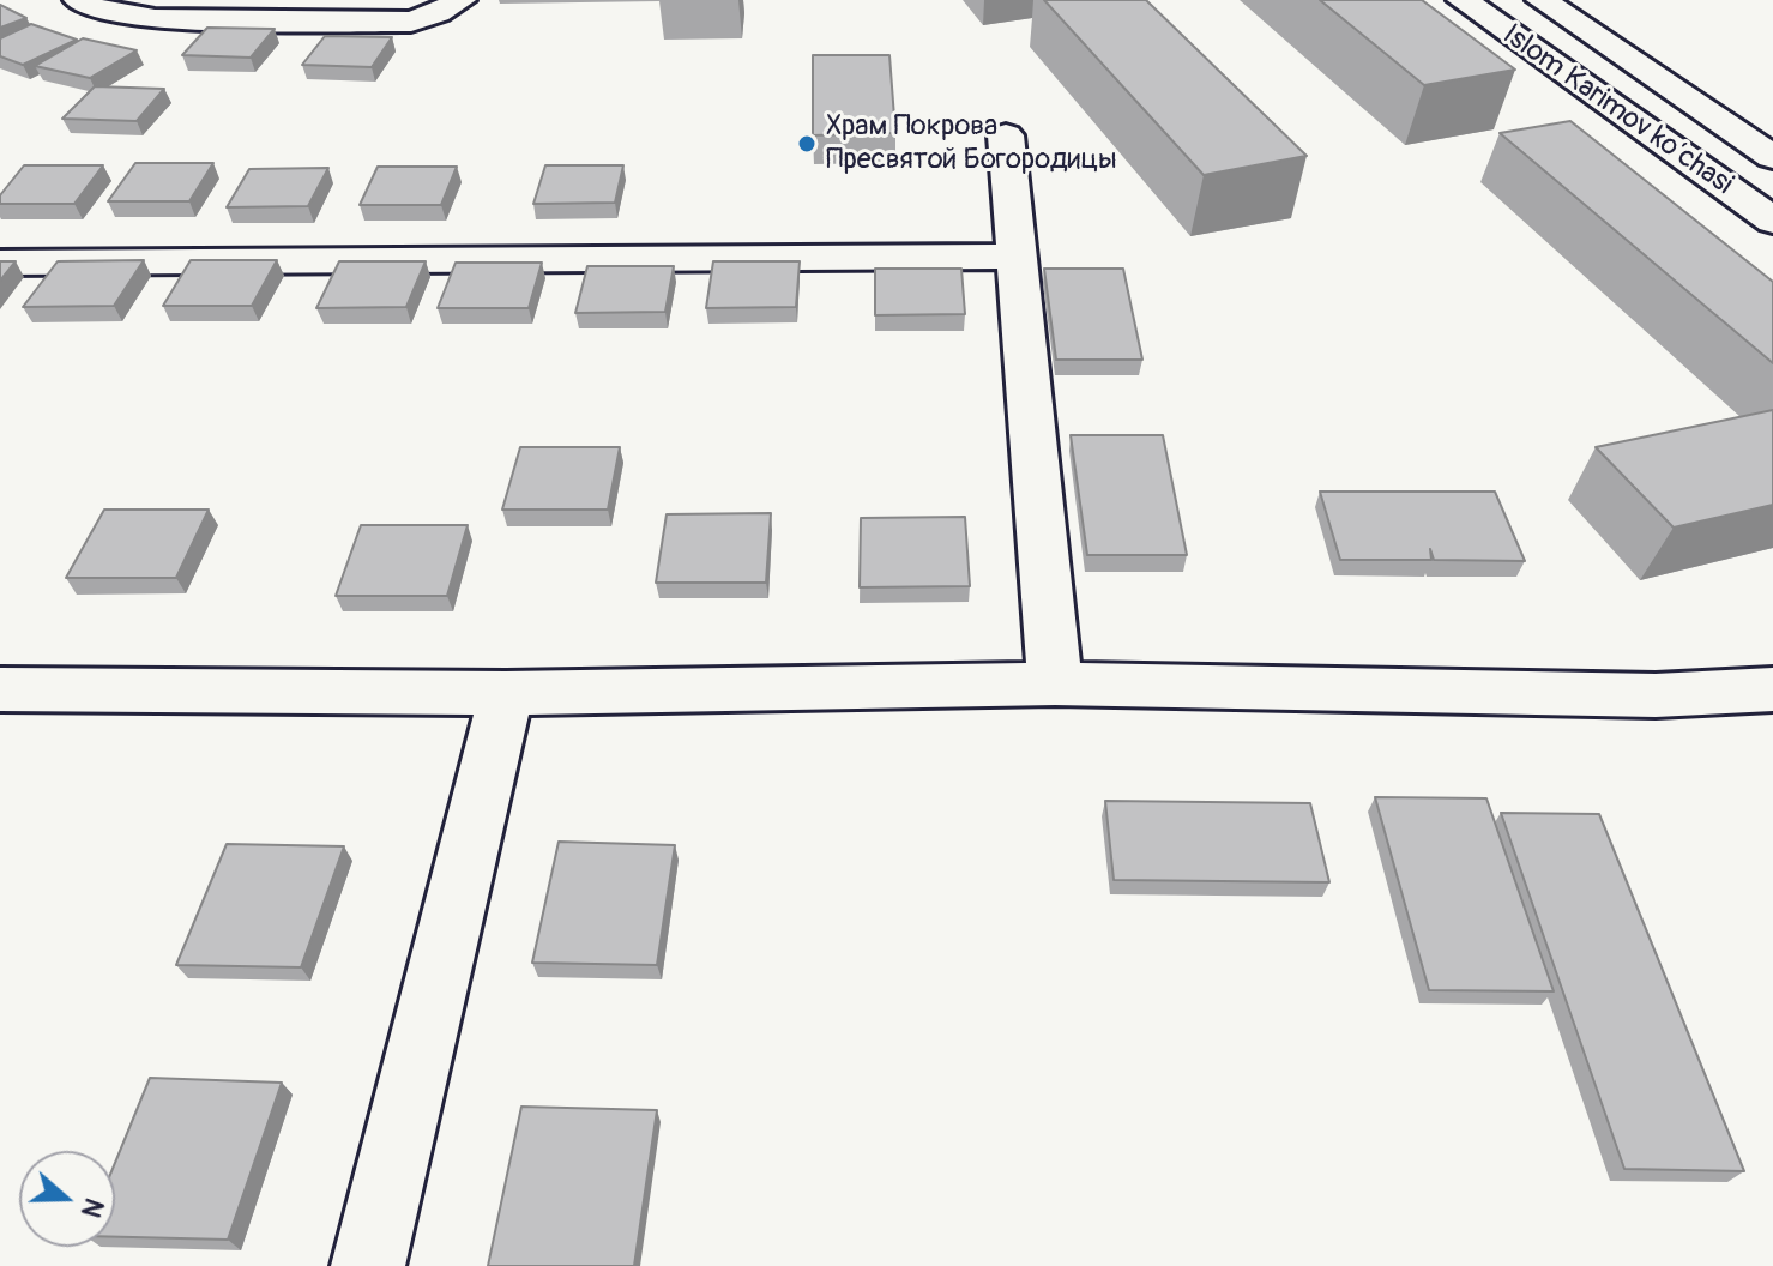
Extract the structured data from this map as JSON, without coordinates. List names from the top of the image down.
{
  "streets": {
    "street": ["Islom Karimov ko‘chasi"]
  },
  "places": ["Храм Покрова Пресвятой Богородицы"],
  "north": "right"
}
